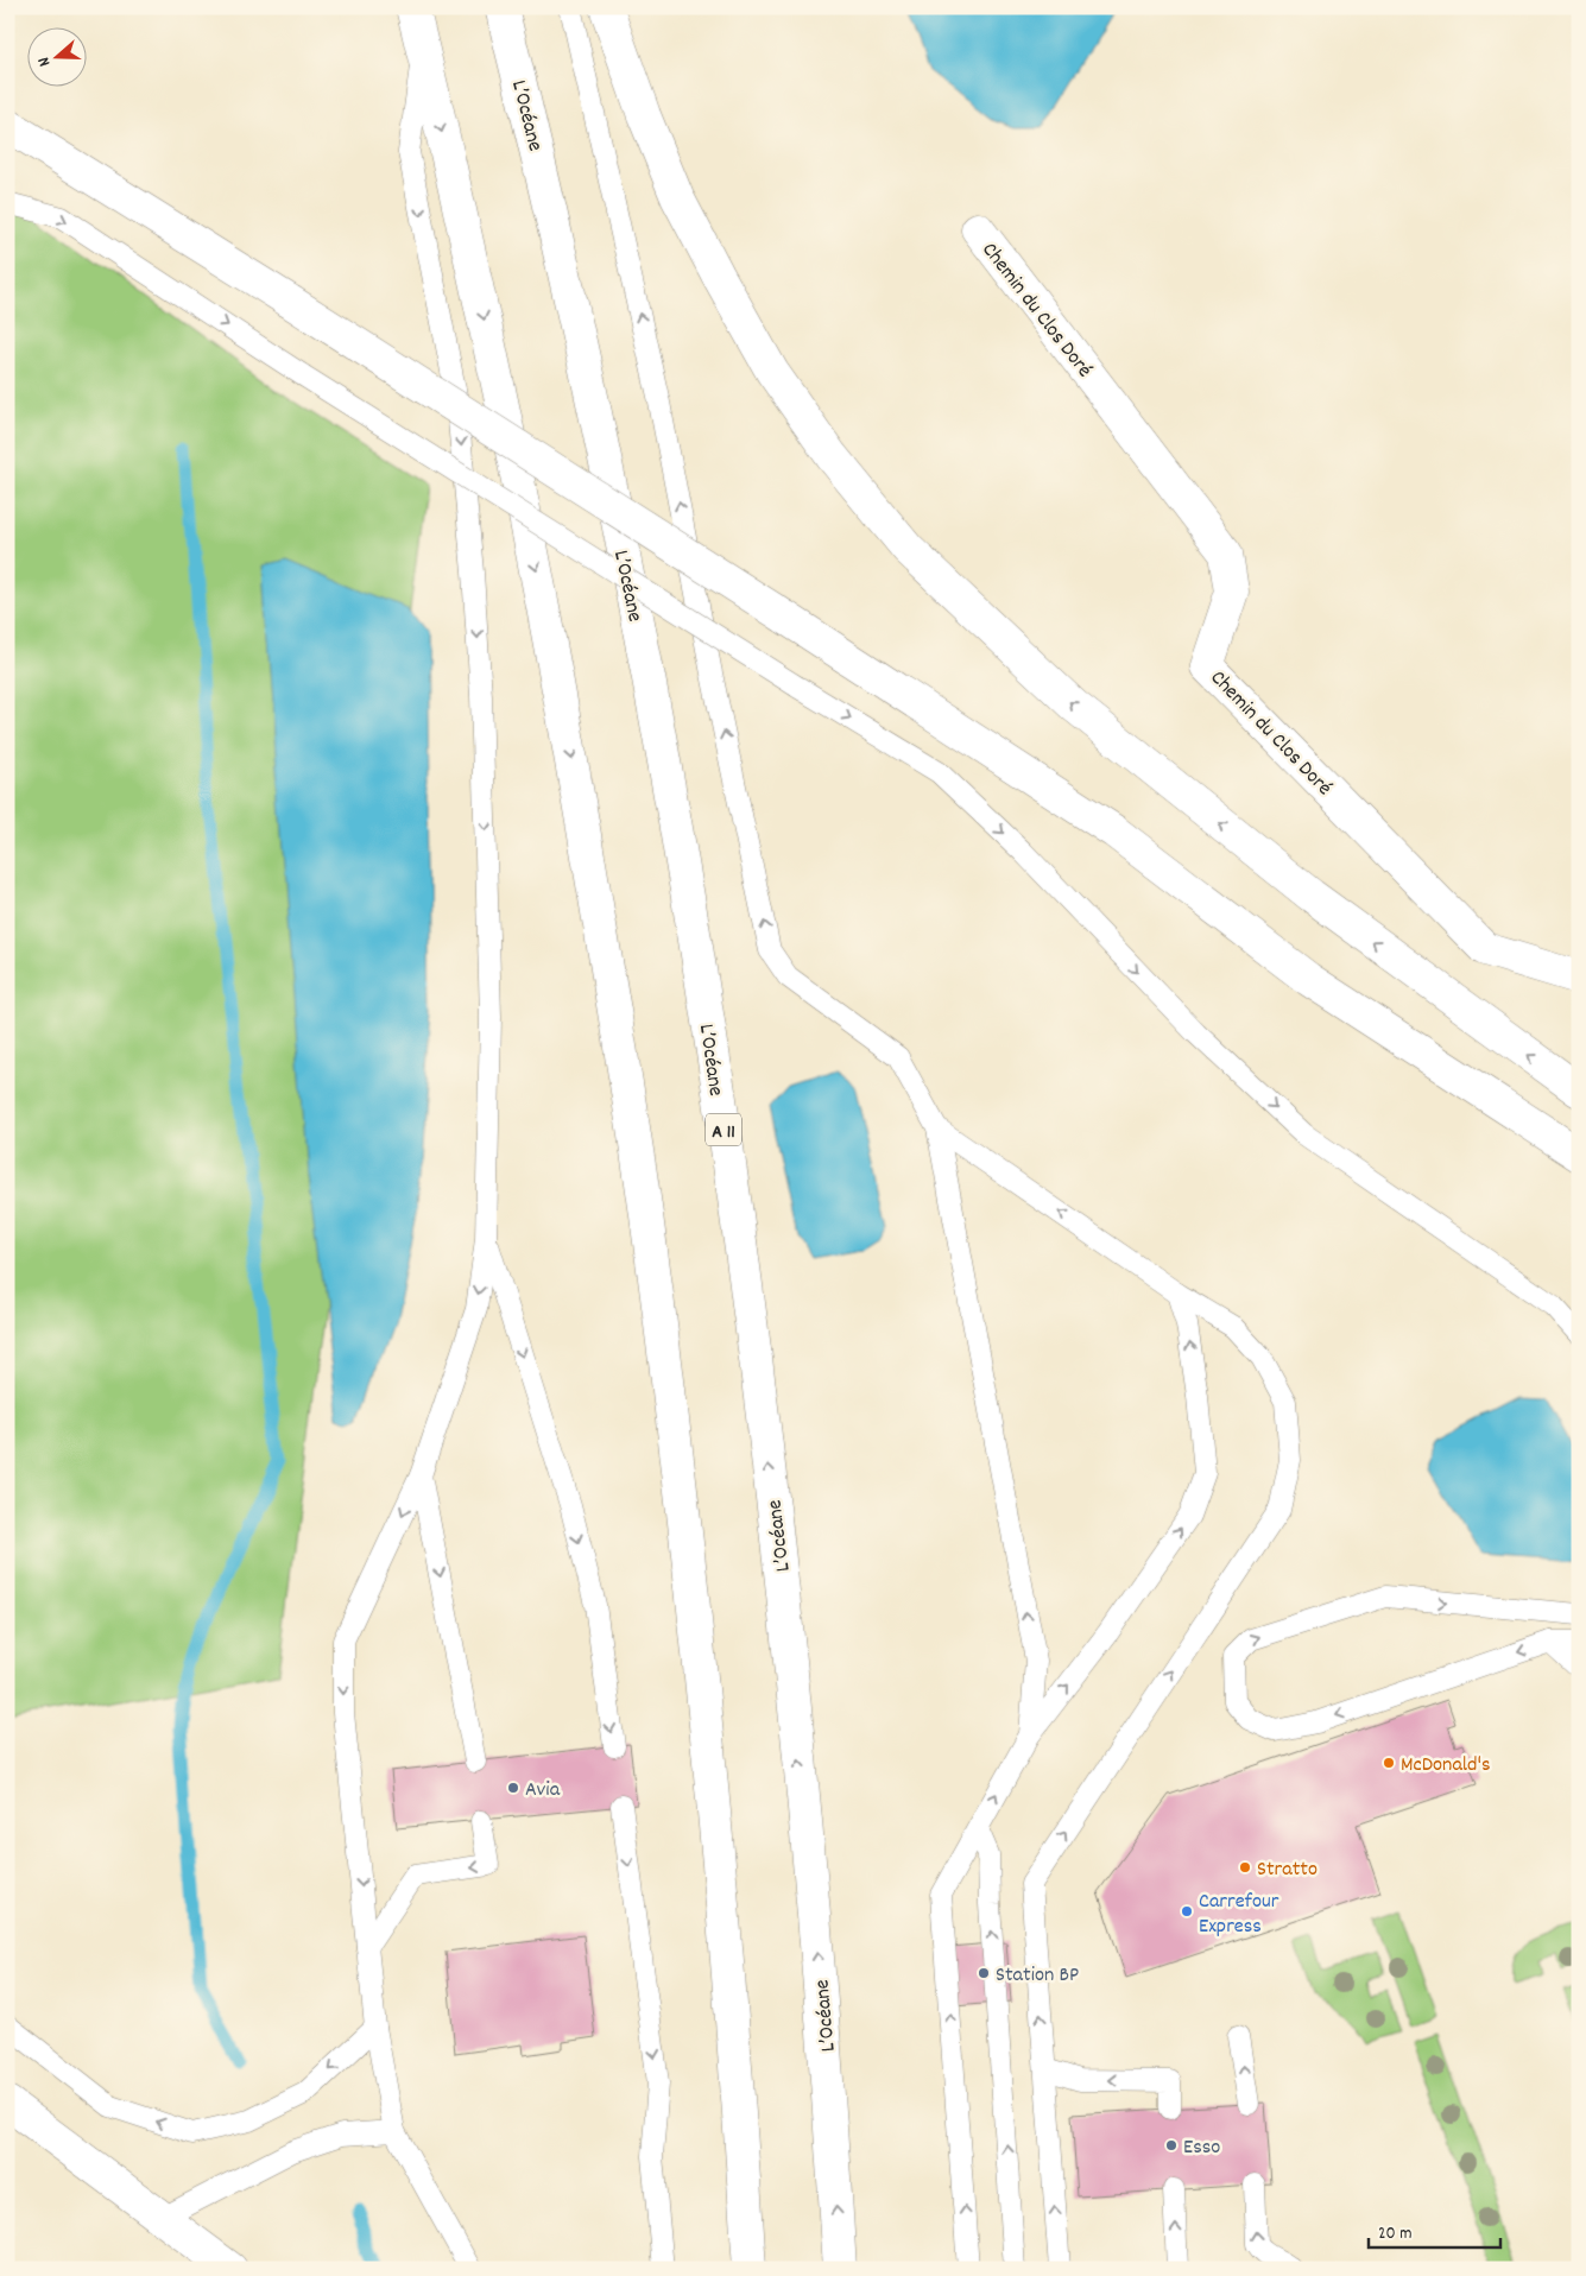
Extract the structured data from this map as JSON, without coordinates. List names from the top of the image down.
{
  "streets": {
    "main road": ["L’Océane", "Chemin du Clos Doré", "A 11"]
  },
  "places": [
    "McDonald's",
    "Avia",
    "Stratto",
    "Carrefour Express",
    "Station BP",
    "Esso"
  ],
  "scale_bar": "20 m",
  "north": "left"
}
